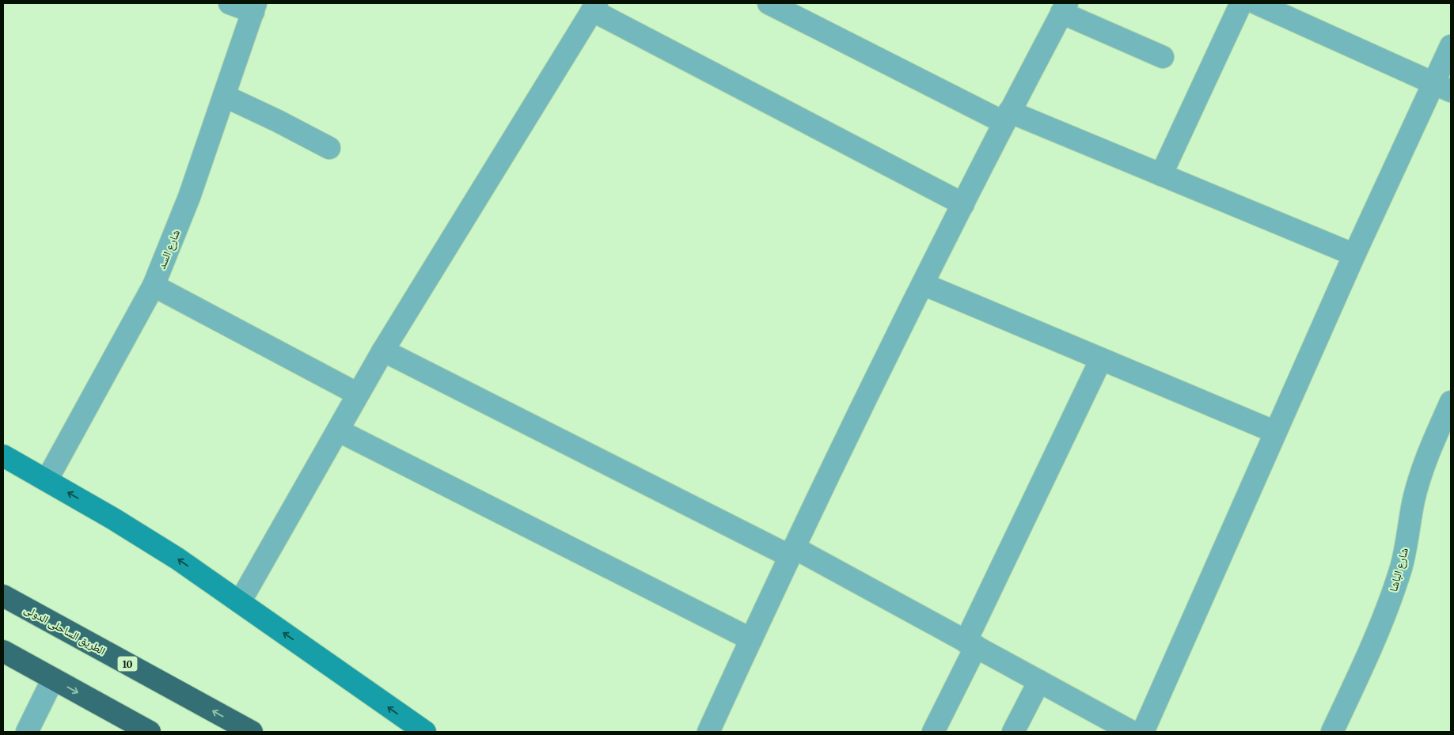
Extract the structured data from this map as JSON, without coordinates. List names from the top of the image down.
{
  "streets": {
    "highway": ["الطريق الساحلى الدولى", "10"],
    "street": ["شارع السد", "شارع الباشا"]
  }
}
